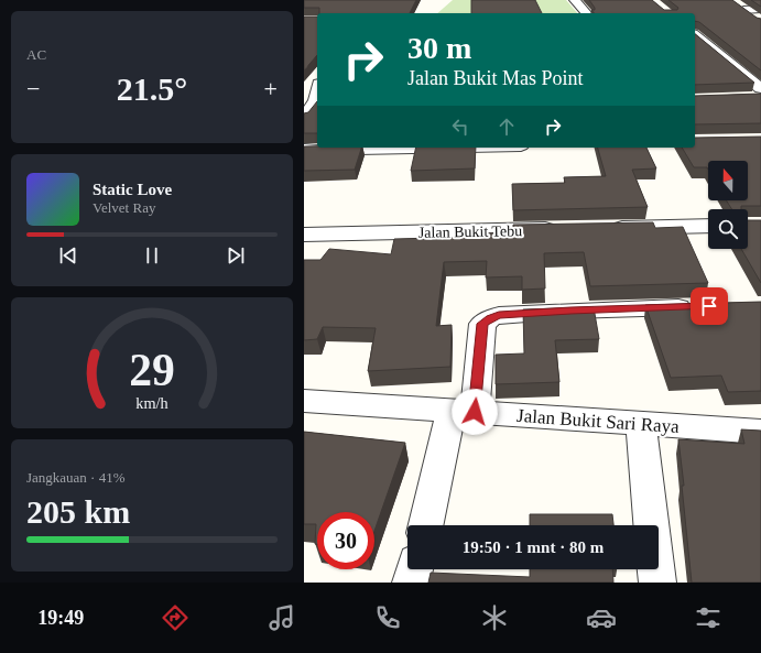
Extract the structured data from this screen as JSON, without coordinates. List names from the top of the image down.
{
  "streets": {
    "street": ["Jalan Bukit Tebu", "Jalan Bukit Sari Raya"]
  },
  "north": "top",
  "page": {
    "tile": [
      "AC",
      ["Jangkauan · 41%", "205 km"]
    ],
    "turn": ["30 m", "Jalan Bukit Mas Point"],
    "heat": ["−", "21.5°", "+"],
    "song": ["Static Love", "Velvet Ray"],
    "limit": "30",
    "trip": "19:50 · 1 mnt · 80 m",
    "tabs": "19:49",
    "gauge": ["29", "km/h"]
  }
}
